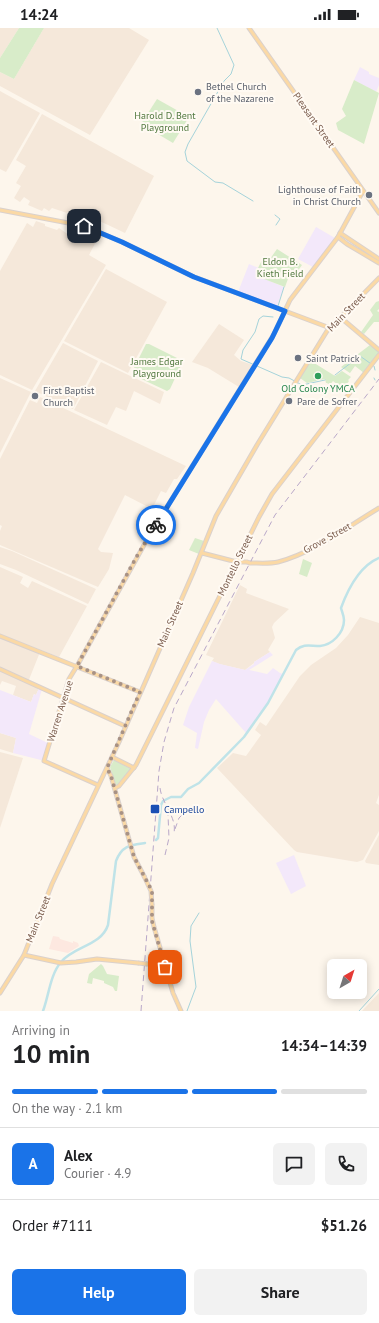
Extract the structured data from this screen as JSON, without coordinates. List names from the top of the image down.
{
  "streets": {
    "main road": [
      "Pleasant Street",
      "Main Street",
      "Grove Street",
      "Montello Street",
      "Warren Avenue"
    ]
  },
  "crossings": [
    ["Pleasant Street", "Warren Avenue"],
    ["Main Street", "Grove Street"],
    ["Main Street", "Warren Avenue"],
    ["Grove Street", "Montello Street"]
  ],
  "parks": ["Harold D. Bent Playground", "Eldon B. Kieth Field", "James Edgar Playground"],
  "places": {
    "other": [
      "Bethel Church of the Nazarene",
      "Lighthouse of Faith in Christ Church",
      "Saint Patrick",
      "Old Colony YMCA",
      "First Baptist Church",
      "Pare de Sofrer"
    ],
    "transit": ["Campello"]
  },
  "north": "top right",
  "page": {
    "status": "14:24",
    "heading": ["10 min", "Arriving in", "14:34–14:39"],
    "panel": [
      "Alex",
      "Courier · 4.9",
      "Order #7111",
      "$51.26"
    ],
    "bar": "On the way · 2.1 km",
    "round": "A",
    "buttons": ["Help", "Share"]
  }
}
